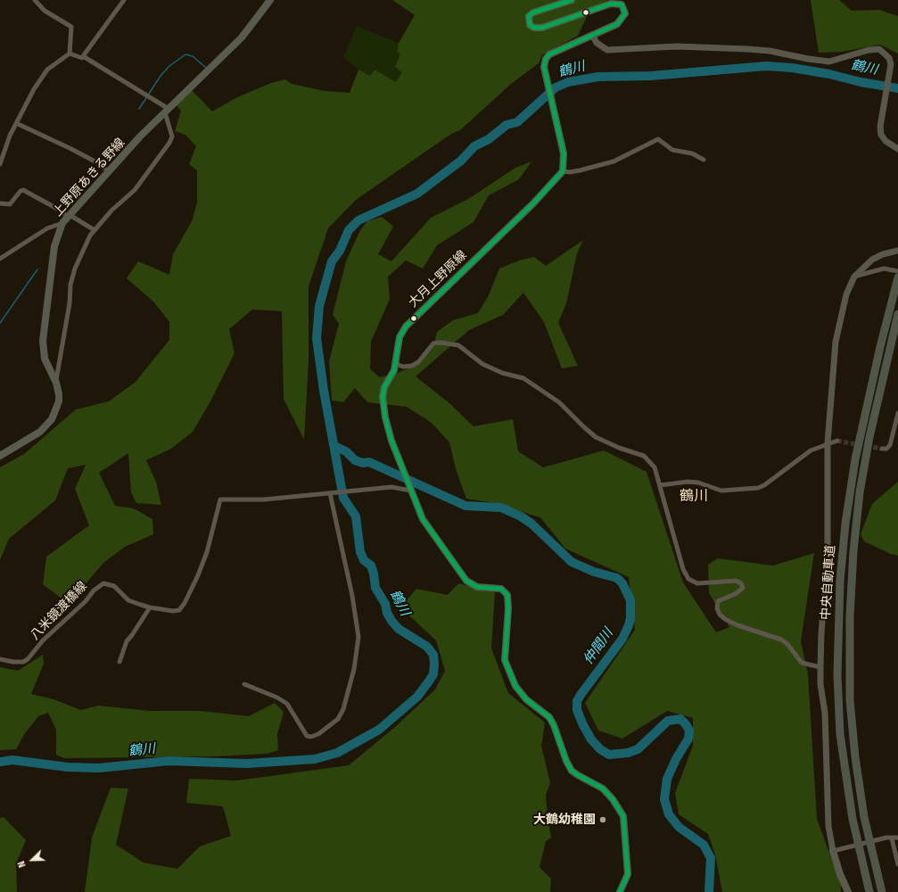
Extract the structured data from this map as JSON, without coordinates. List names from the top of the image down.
{
  "streets": {
    "highway": ["中央自動車道"],
    "main road": ["上野原あきる野線", "大月上野原線"],
    "street": ["八米鏡渡橋線"]
  },
  "districts": ["鶴川"],
  "water": ["鶴川", "仲間川"],
  "places": ["大鶴幼稚園"],
  "north": "bottom left"
}
